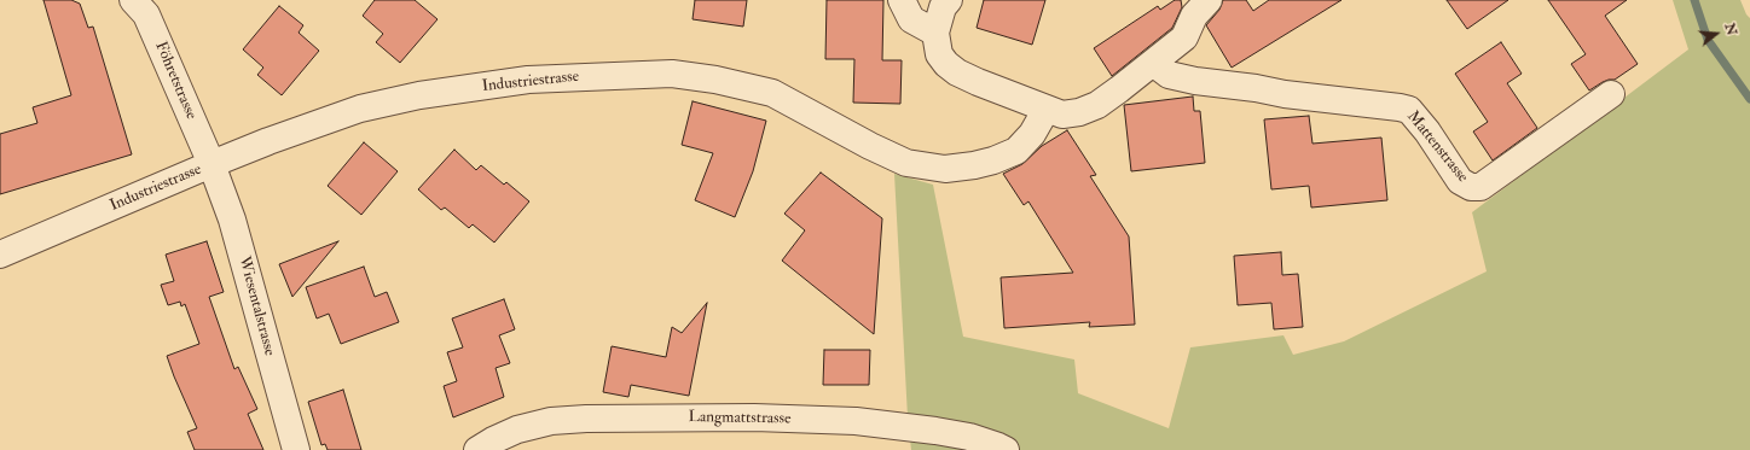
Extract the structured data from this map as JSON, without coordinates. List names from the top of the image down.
{
  "streets": {
    "street": [
      "Föhretstrasse",
      "Industriestrasse",
      "Mattenstrasse",
      "Wiesentalstrasse",
      "Langmattstrasse"
    ]
  },
  "crossings": [
    ["Föhretstrasse", "Industriestrasse"],
    ["Föhretstrasse", "Wiesentalstrasse"],
    ["Industriestrasse", "Wiesentalstrasse"]
  ],
  "north": "right"
}
